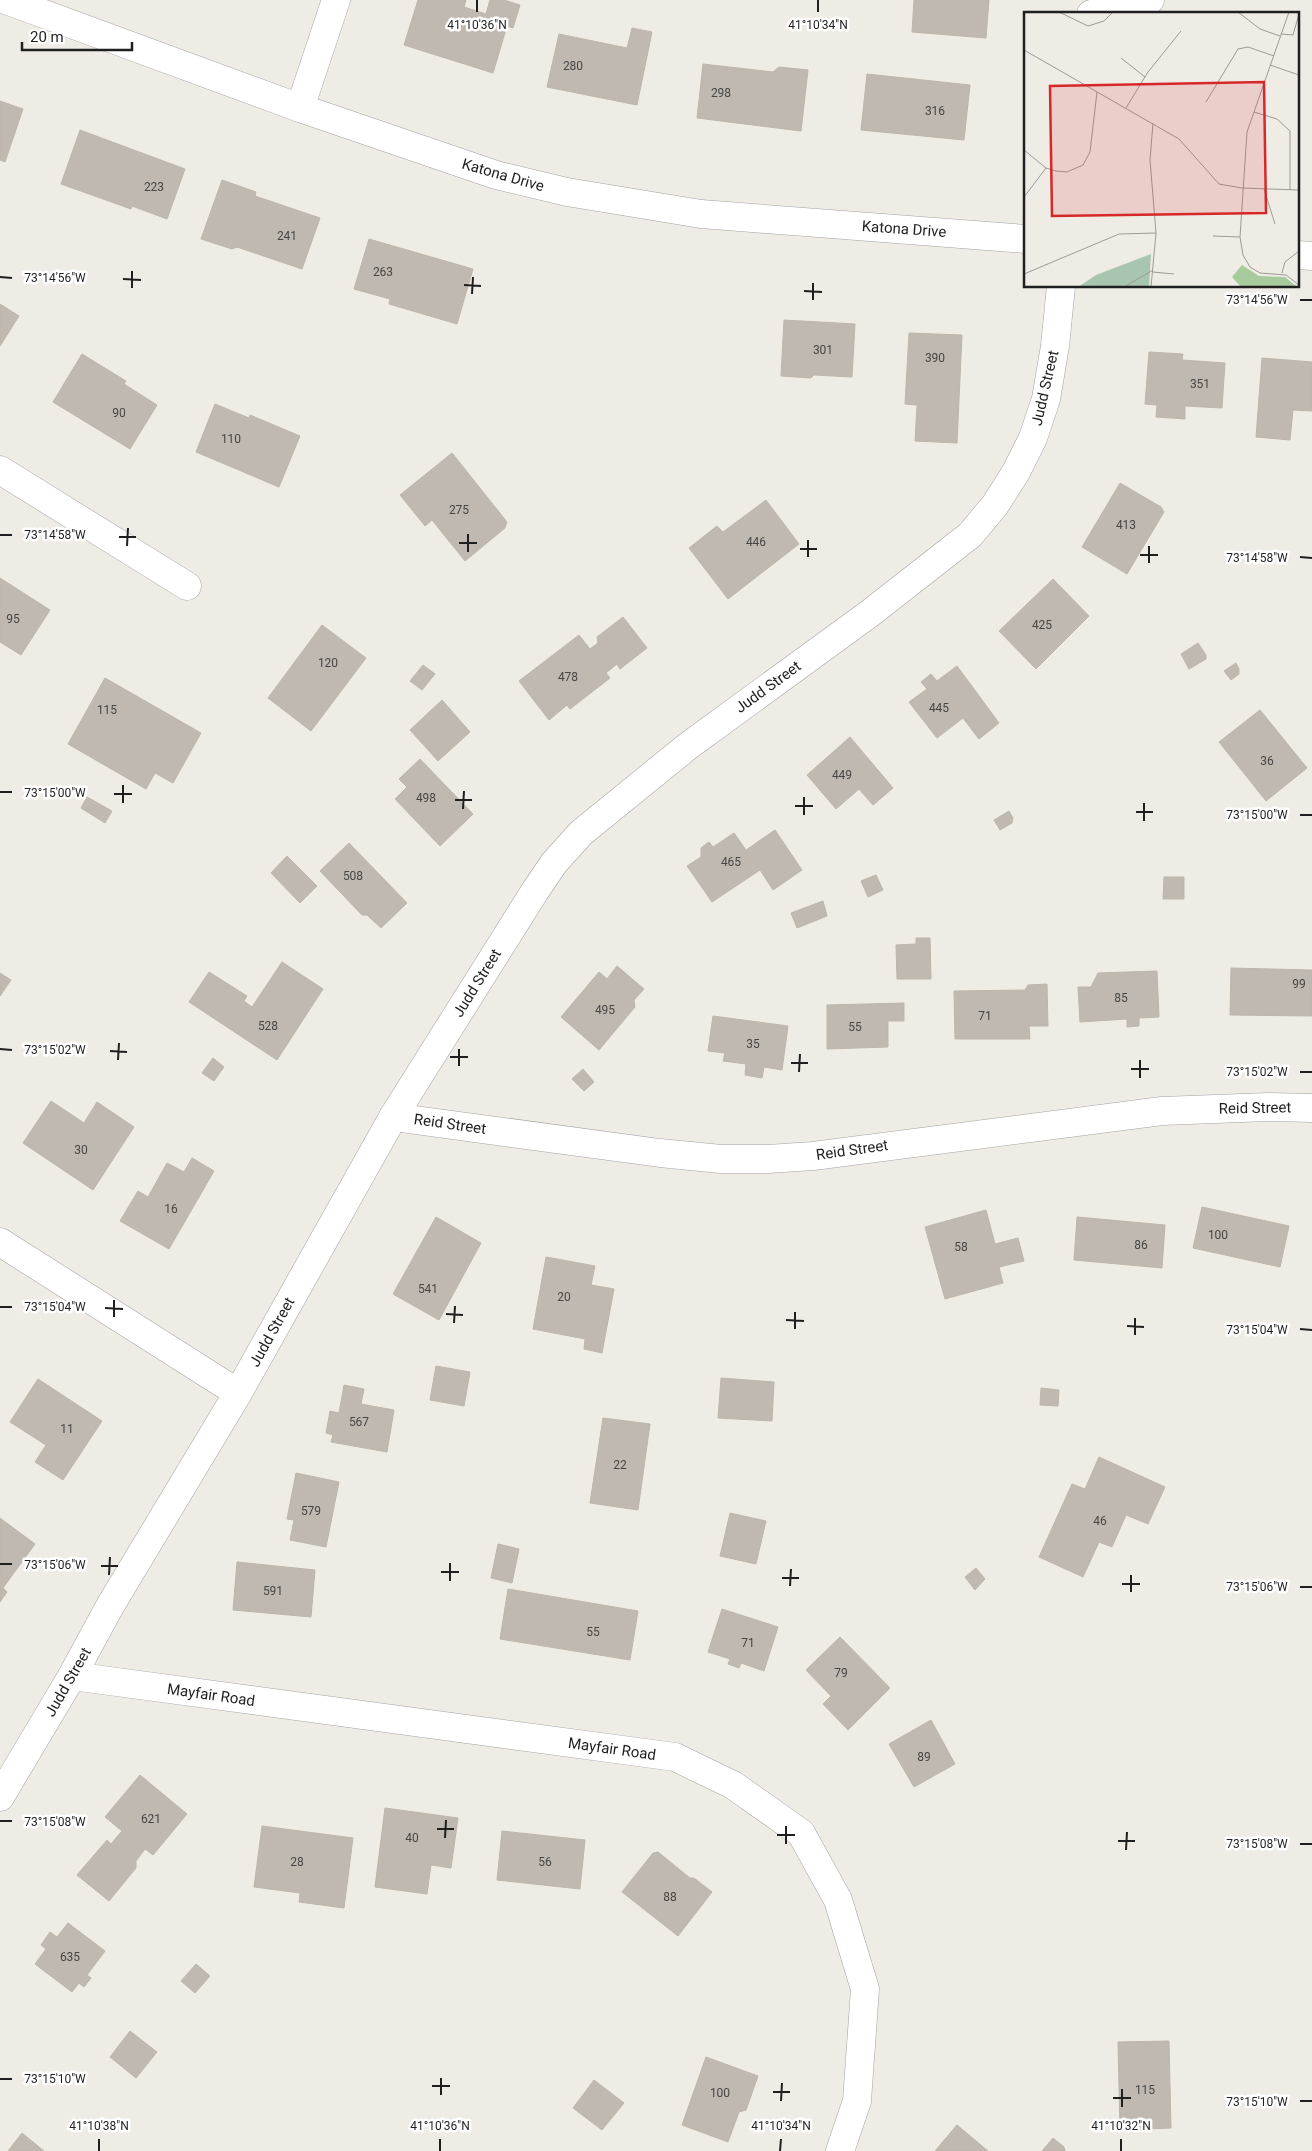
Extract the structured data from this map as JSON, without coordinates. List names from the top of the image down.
{
  "streets": {
    "street": [
      "Katona Drive",
      "Judd Street",
      "Reid Street",
      "Mayfair Road"
    ]
  },
  "crossings": [
    ["Judd Street", "Reid Street"],
    ["Judd Street", "Mayfair Road"]
  ],
  "house_numbers": [
    "280",
    "298",
    "316",
    "223",
    "241",
    "263",
    "301",
    "390",
    "351",
    "90",
    "110",
    "275",
    "413",
    "446",
    "95",
    "425",
    "120",
    "478",
    "445",
    "115",
    "36",
    "449",
    "498",
    "465",
    "508",
    "99",
    "85",
    "495",
    "71",
    "528",
    "55",
    "35",
    "30",
    "16",
    "100",
    "86",
    "58",
    "541",
    "20",
    "567",
    "11",
    "22",
    "579",
    "46",
    "591",
    "55",
    "71",
    "79",
    "89",
    "621",
    "40",
    "28",
    "56",
    "88",
    "635",
    "115",
    "100"
  ],
  "scale_bar": "20 m",
  "coordinates": [
    "41°10'36\"N",
    "41°10'34\"N",
    "73°14'56\"W",
    "73°14'58\"W",
    "73°15'00\"W",
    "73°15'02\"W",
    "73°15'04\"W",
    "73°15'06\"W",
    "73°15'08\"W",
    "73°15'10\"W",
    "41°10'38\"N",
    "41°10'32\"N"
  ]
}
